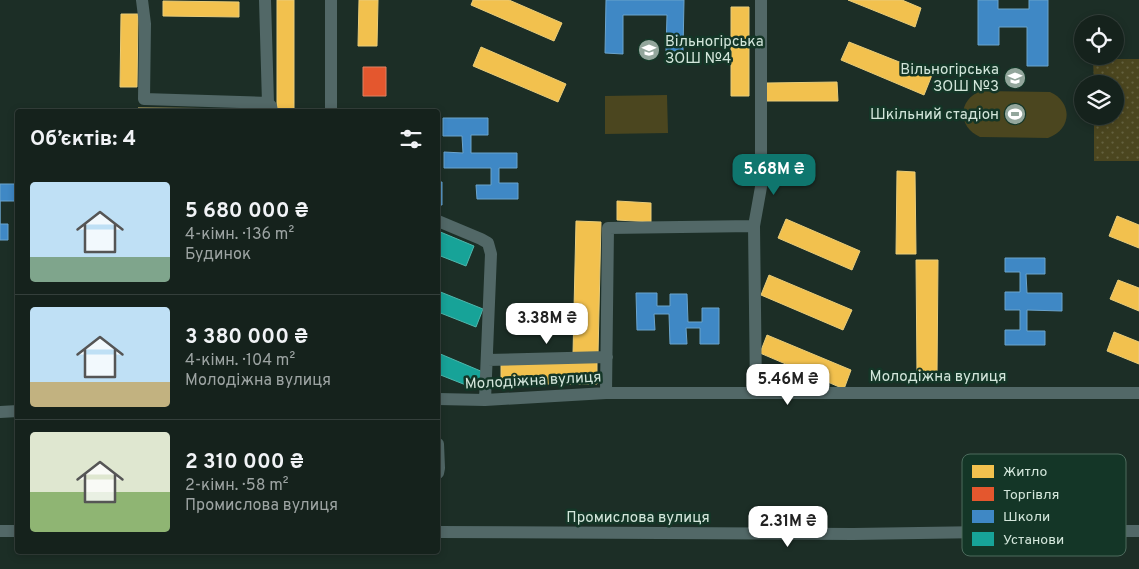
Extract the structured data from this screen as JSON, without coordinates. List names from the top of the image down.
{
  "streets": {
    "street": ["Молодіжна вулиця", "Промислова вулиця"]
  },
  "places": {
    "school or university": ["Вільногірська ЗОШ №4", "Вільногірська ЗОШ №3"],
    "sports": ["Шкільний стадіон"]
  },
  "legend": [
    "Житло",
    "Торгівля",
    "Школи",
    "Установи"
  ],
  "page": {
    "heading": "Об’єктів: 4",
    "price": [
      "5.68M ₴",
      "3.38M ₴",
      "5.46M ₴",
      "2.31M ₴"
    ],
    "list": [
      {
        "name": "5 680 000 ₴",
        "note": "4-кімн. · 136 m² · Будинок"
      },
      {
        "name": "3 380 000 ₴",
        "note": "4-кімн. · 104 m² · Молодіжна вулиця"
      },
      {
        "name": "2 310 000 ₴",
        "note": "2-кімн. · 58 m² · Промислова вулиця"
      }
    ]
  }
}
